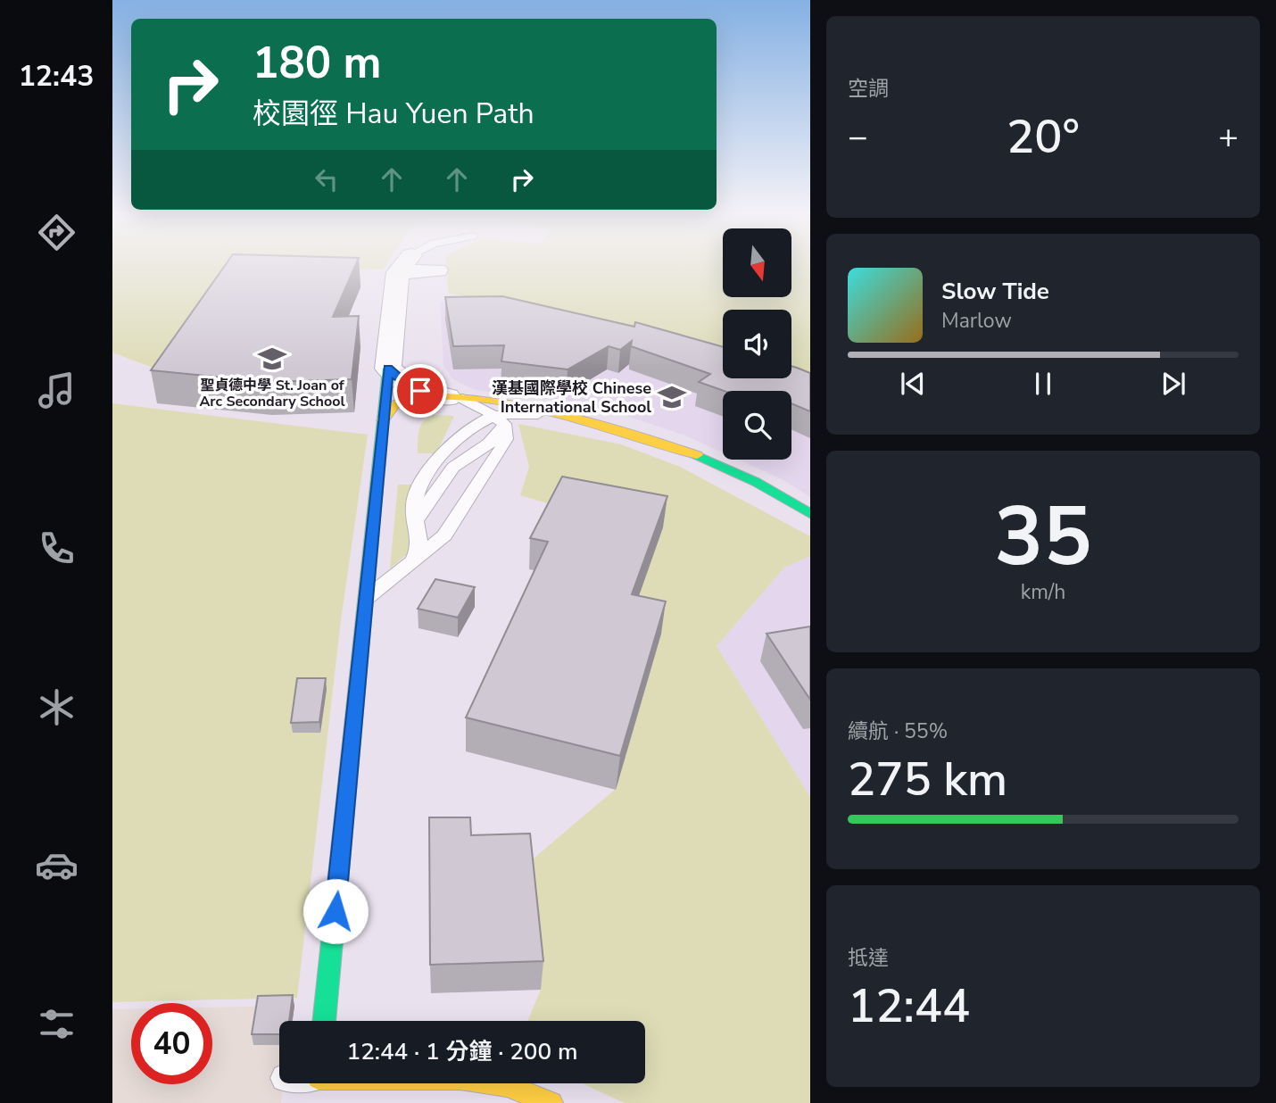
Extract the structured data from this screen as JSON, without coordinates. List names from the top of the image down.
{
  "places": {
    "school or university": ["聖貞德中學 St. Joan of Arc Secondary School", "漢基國際學校 Chinese International School"]
  },
  "north": "bottom",
  "page": {
    "tabs": "12:43",
    "tile": [
      "空調",
      ["35", "km/h"],
      ["續航 · 55%", "275 km"],
      ["抵達", "12:44"]
    ],
    "turn": ["180 m", "校園徑 Hau Yuen Path"],
    "heat": ["−", "20°", "+"],
    "song": ["Slow Tide", "Marlow"],
    "limit": "40",
    "trip": "12:44 · 1 分鐘 · 200 m"
  }
}
